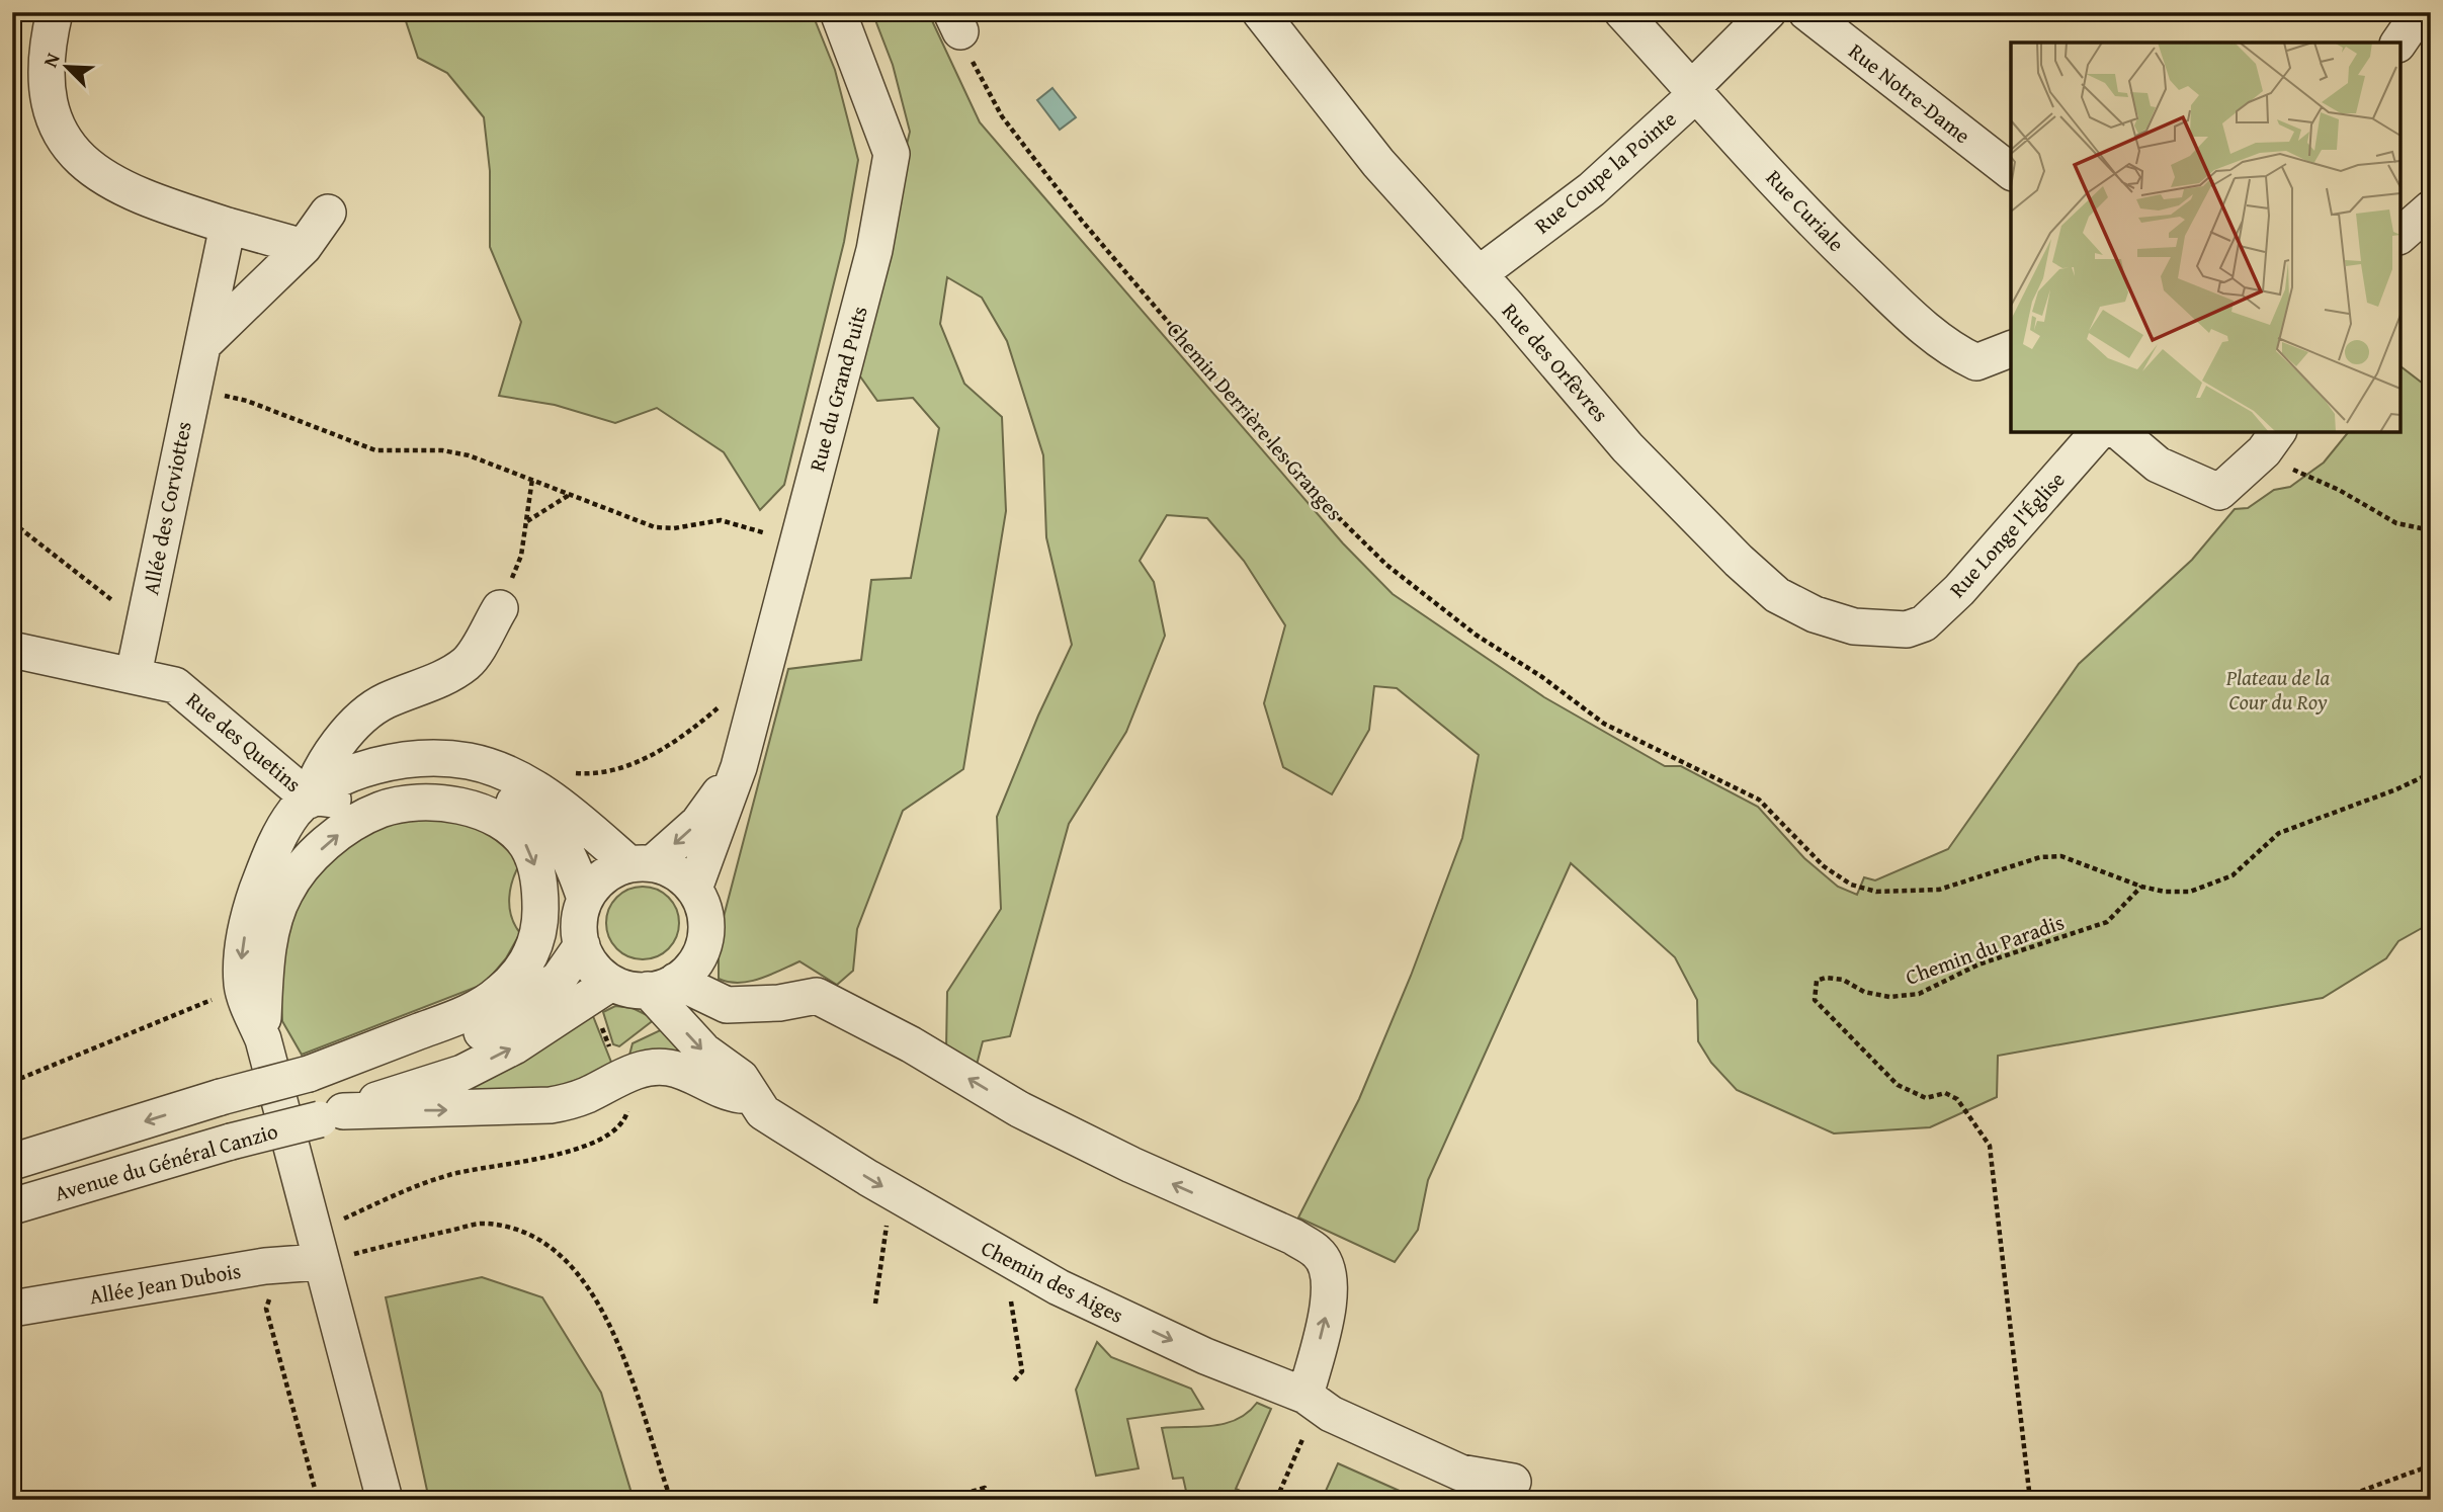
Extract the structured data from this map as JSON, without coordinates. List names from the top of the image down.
{
  "streets": {
    "street": [
      "Rue Notre-Dame",
      "Rue Coupe la Pointe",
      "Rue Curiale",
      "Rue des Orfèvres",
      "Rue du Grand Puits",
      "Allée des Corviottes",
      "Rue Longe l'Église",
      "Rue des Quetins",
      "Avenue du Général Canzio",
      "Chemin des Aiges",
      "Allée Jean Dubois"
    ],
    "path": ["Chemin Derrière les Granges", "Chemin du Paradis"]
  },
  "crossings": [
    ["Rue Coupe la Pointe", "Rue Curiale"],
    ["Rue Coupe la Pointe", "Rue des Orfèvres"],
    ["Rue des Orfèvres", "Rue Longe l'Église"],
    ["Rue du Grand Puits", "Chemin des Aiges"],
    ["Chemin Derrière les Granges", "Chemin du Paradis"],
    ["Allée des Corviottes", "Rue des Quetins"]
  ],
  "one_way": ["Chemin des Aiges"],
  "parks": ["Plateau de la Cour du Roy"],
  "north": "top left"
}
